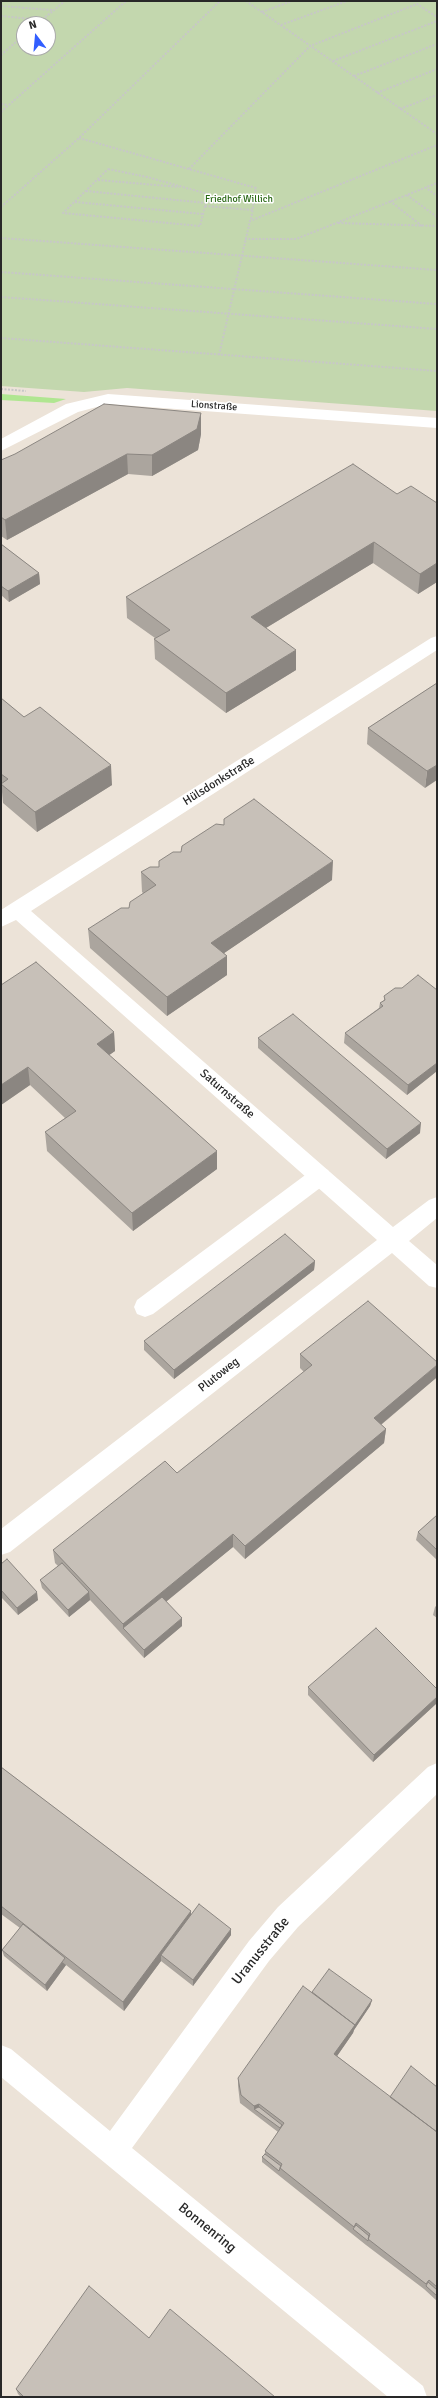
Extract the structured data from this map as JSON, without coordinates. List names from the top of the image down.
{
  "streets": {
    "street": [
      "Lionstraße",
      "Hülsdonkstraße",
      "Saturnstraße",
      "Plutoweg",
      "Uranusstraße",
      "Bonnenring"
    ]
  },
  "crossings": [
    ["Hülsdonkstraße", "Saturnstraße"],
    ["Saturnstraße", "Plutoweg"],
    ["Uranusstraße", "Bonnenring"]
  ],
  "parks": ["Friedhof Willich"],
  "north": "top"
}
